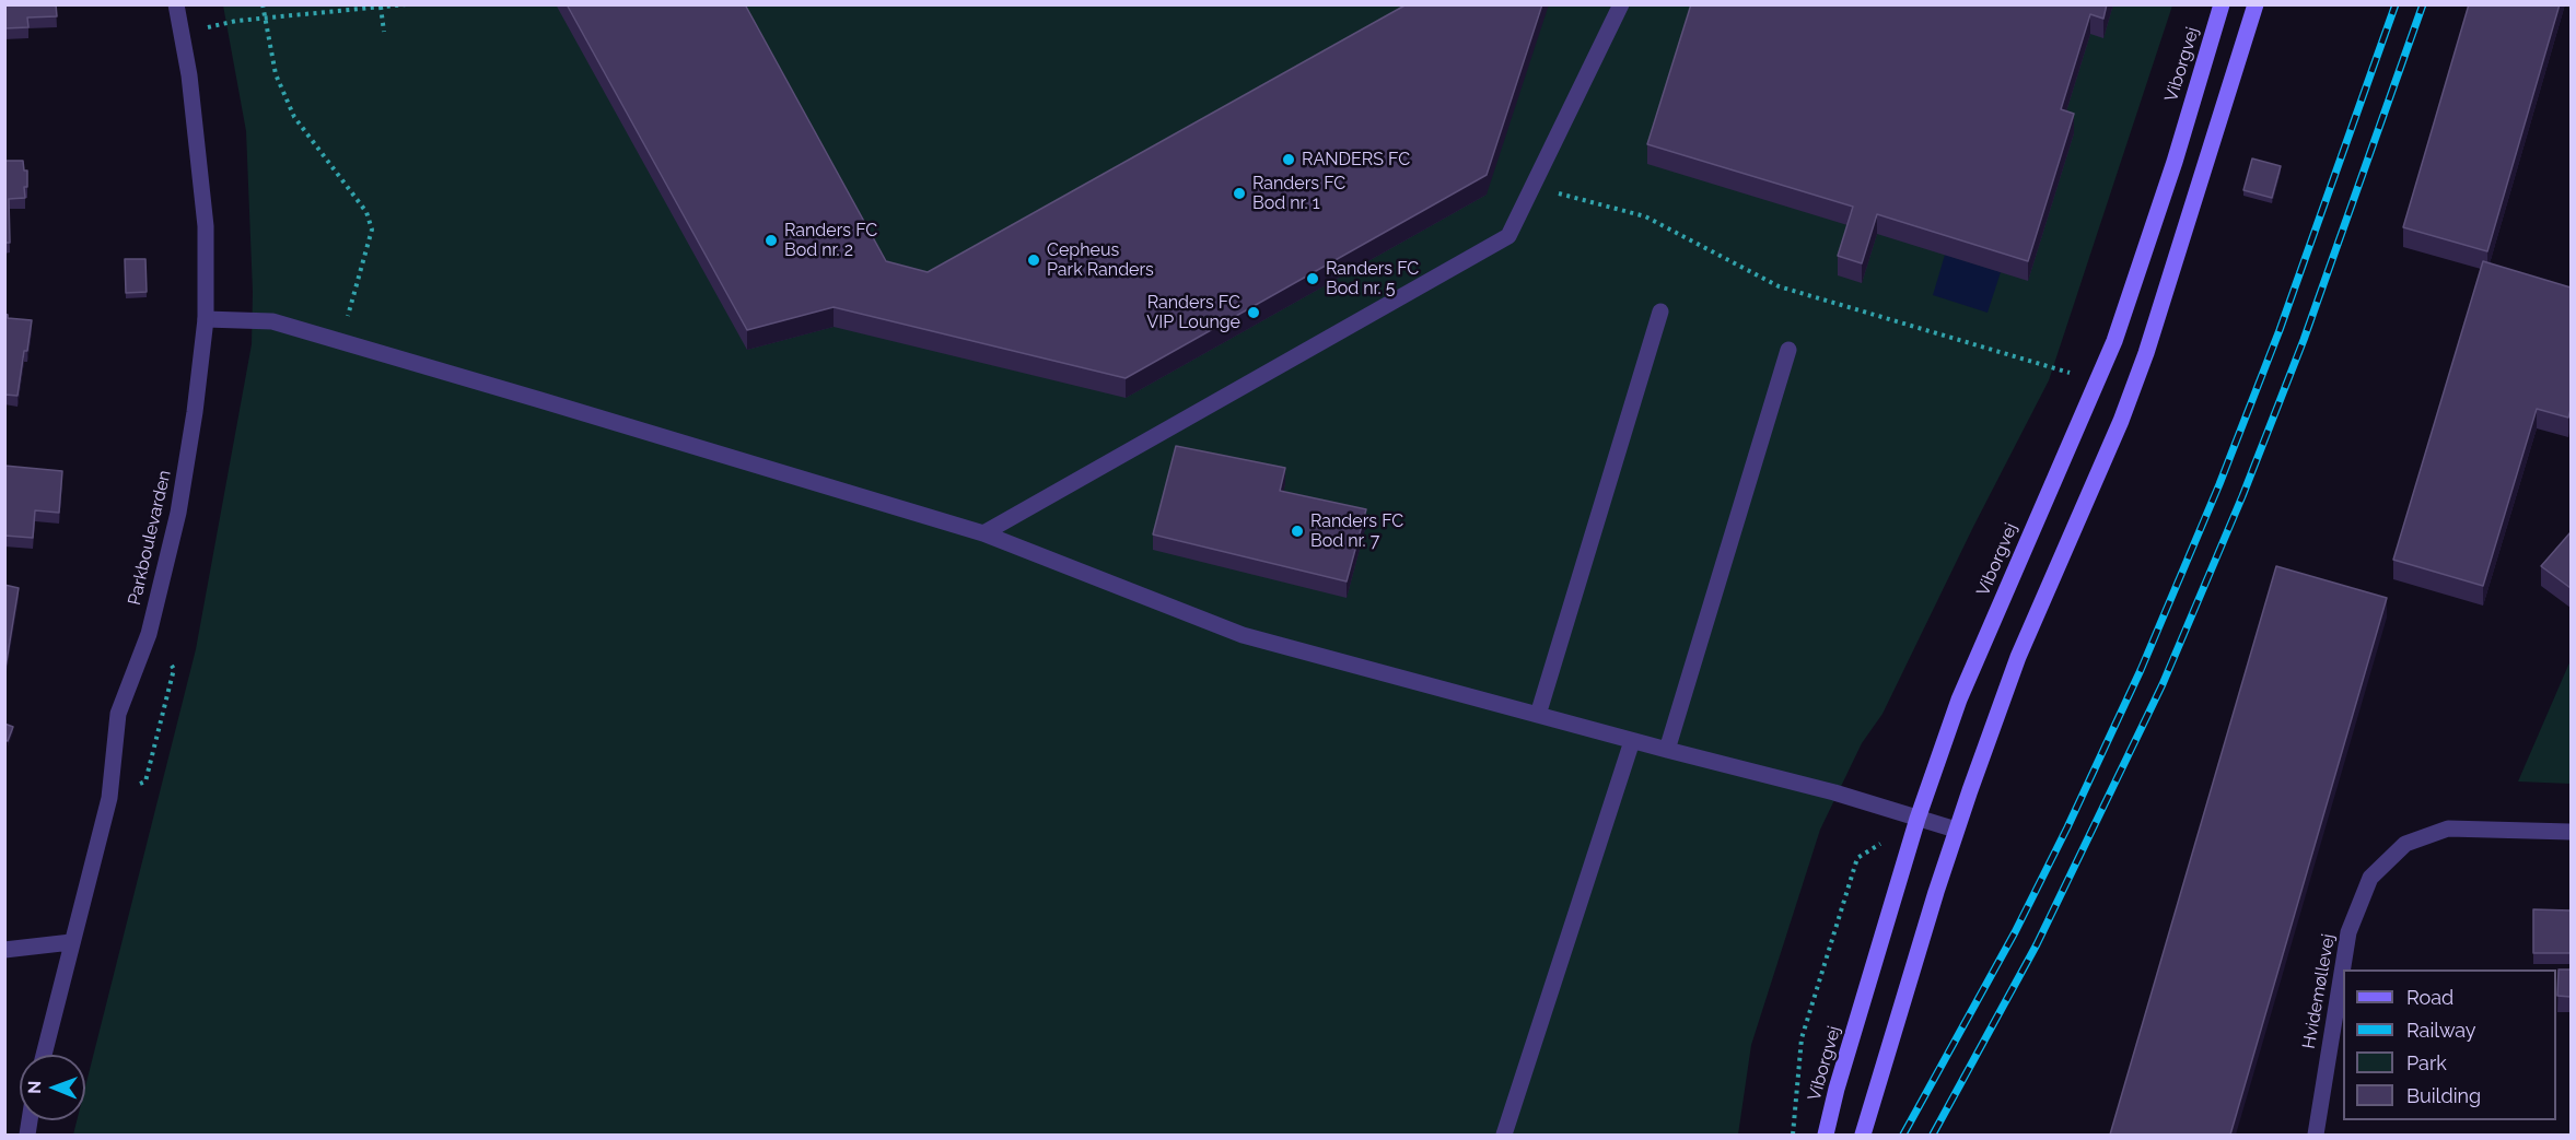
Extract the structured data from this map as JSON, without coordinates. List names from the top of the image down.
{
  "streets": {
    "street": ["Viborgvej", "Parkboulevarden", "Hvidemøllevej"]
  },
  "places": [
    "RANDERS FC",
    "Randers FC Bod nr. 1",
    "Randers FC Bod nr. 2",
    "Cepheus Park Randers",
    "Randers FC Bod nr. 5",
    "Randers FC VIP Lounge",
    "Randers FC Bod nr. 7"
  ],
  "legend": [
    "Road",
    "Railway",
    "Park",
    "Building"
  ],
  "north": "left"
}
